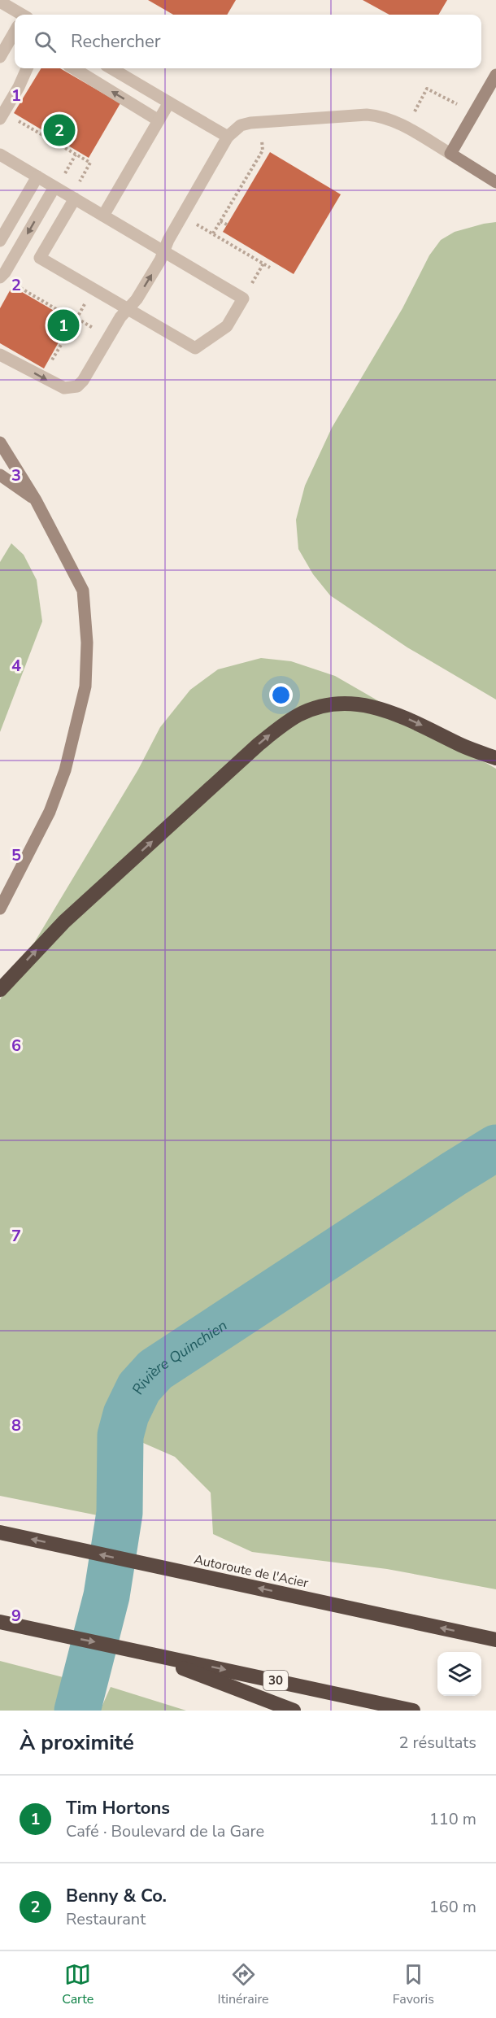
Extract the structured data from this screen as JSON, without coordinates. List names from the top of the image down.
{
  "streets": {
    "highway": ["Autoroute de l'Acier", "30"]
  },
  "water": ["Rivière Quinchien"],
  "page": {
    "search": "Rechercher",
    "pins": ["2", "1"],
    "heading": ["À proximité", "2 résultats"],
    "list": [
      {
        "mark": "1",
        "name": "Tim Hortons",
        "note": "Café · Boulevard de la Gare",
        "value": "110 m"
      },
      {
        "mark": "2",
        "name": "Benny & Co.",
        "note": "Restaurant",
        "value": "160 m"
      }
    ],
    "nav": ["Carte", "Itinéraire", "Favoris"]
  },
  "grid": {
    "rows": [
      "1",
      "2",
      "3",
      "4",
      "5",
      "6",
      "7",
      "8",
      "9"
    ]
  }
}
